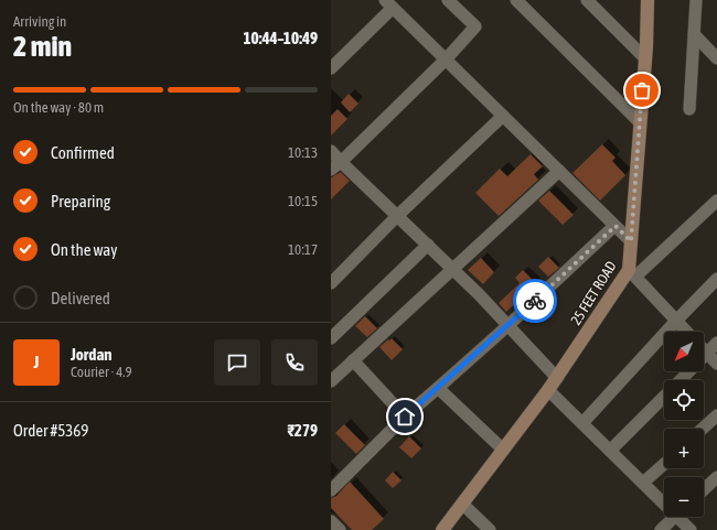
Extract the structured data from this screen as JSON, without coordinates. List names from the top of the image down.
{
  "streets": {
    "street": ["25 FEET ROAD"]
  },
  "north": "bottom left",
  "page": {
    "heading": ["2 min", "Arriving in", "10:44–10:49"],
    "panel": [
      "Jordan",
      "Courier · 4.9",
      "Order #5369",
      "₹279"
    ],
    "bar": "On the way · 80 m",
    "list": [
      ["Confirmed", "10:13"],
      ["Preparing", "10:15"],
      ["On the way", "10:17"],
      "Delivered"
    ],
    "map_buttons": ["+", "−"],
    "round": "J"
  }
}
